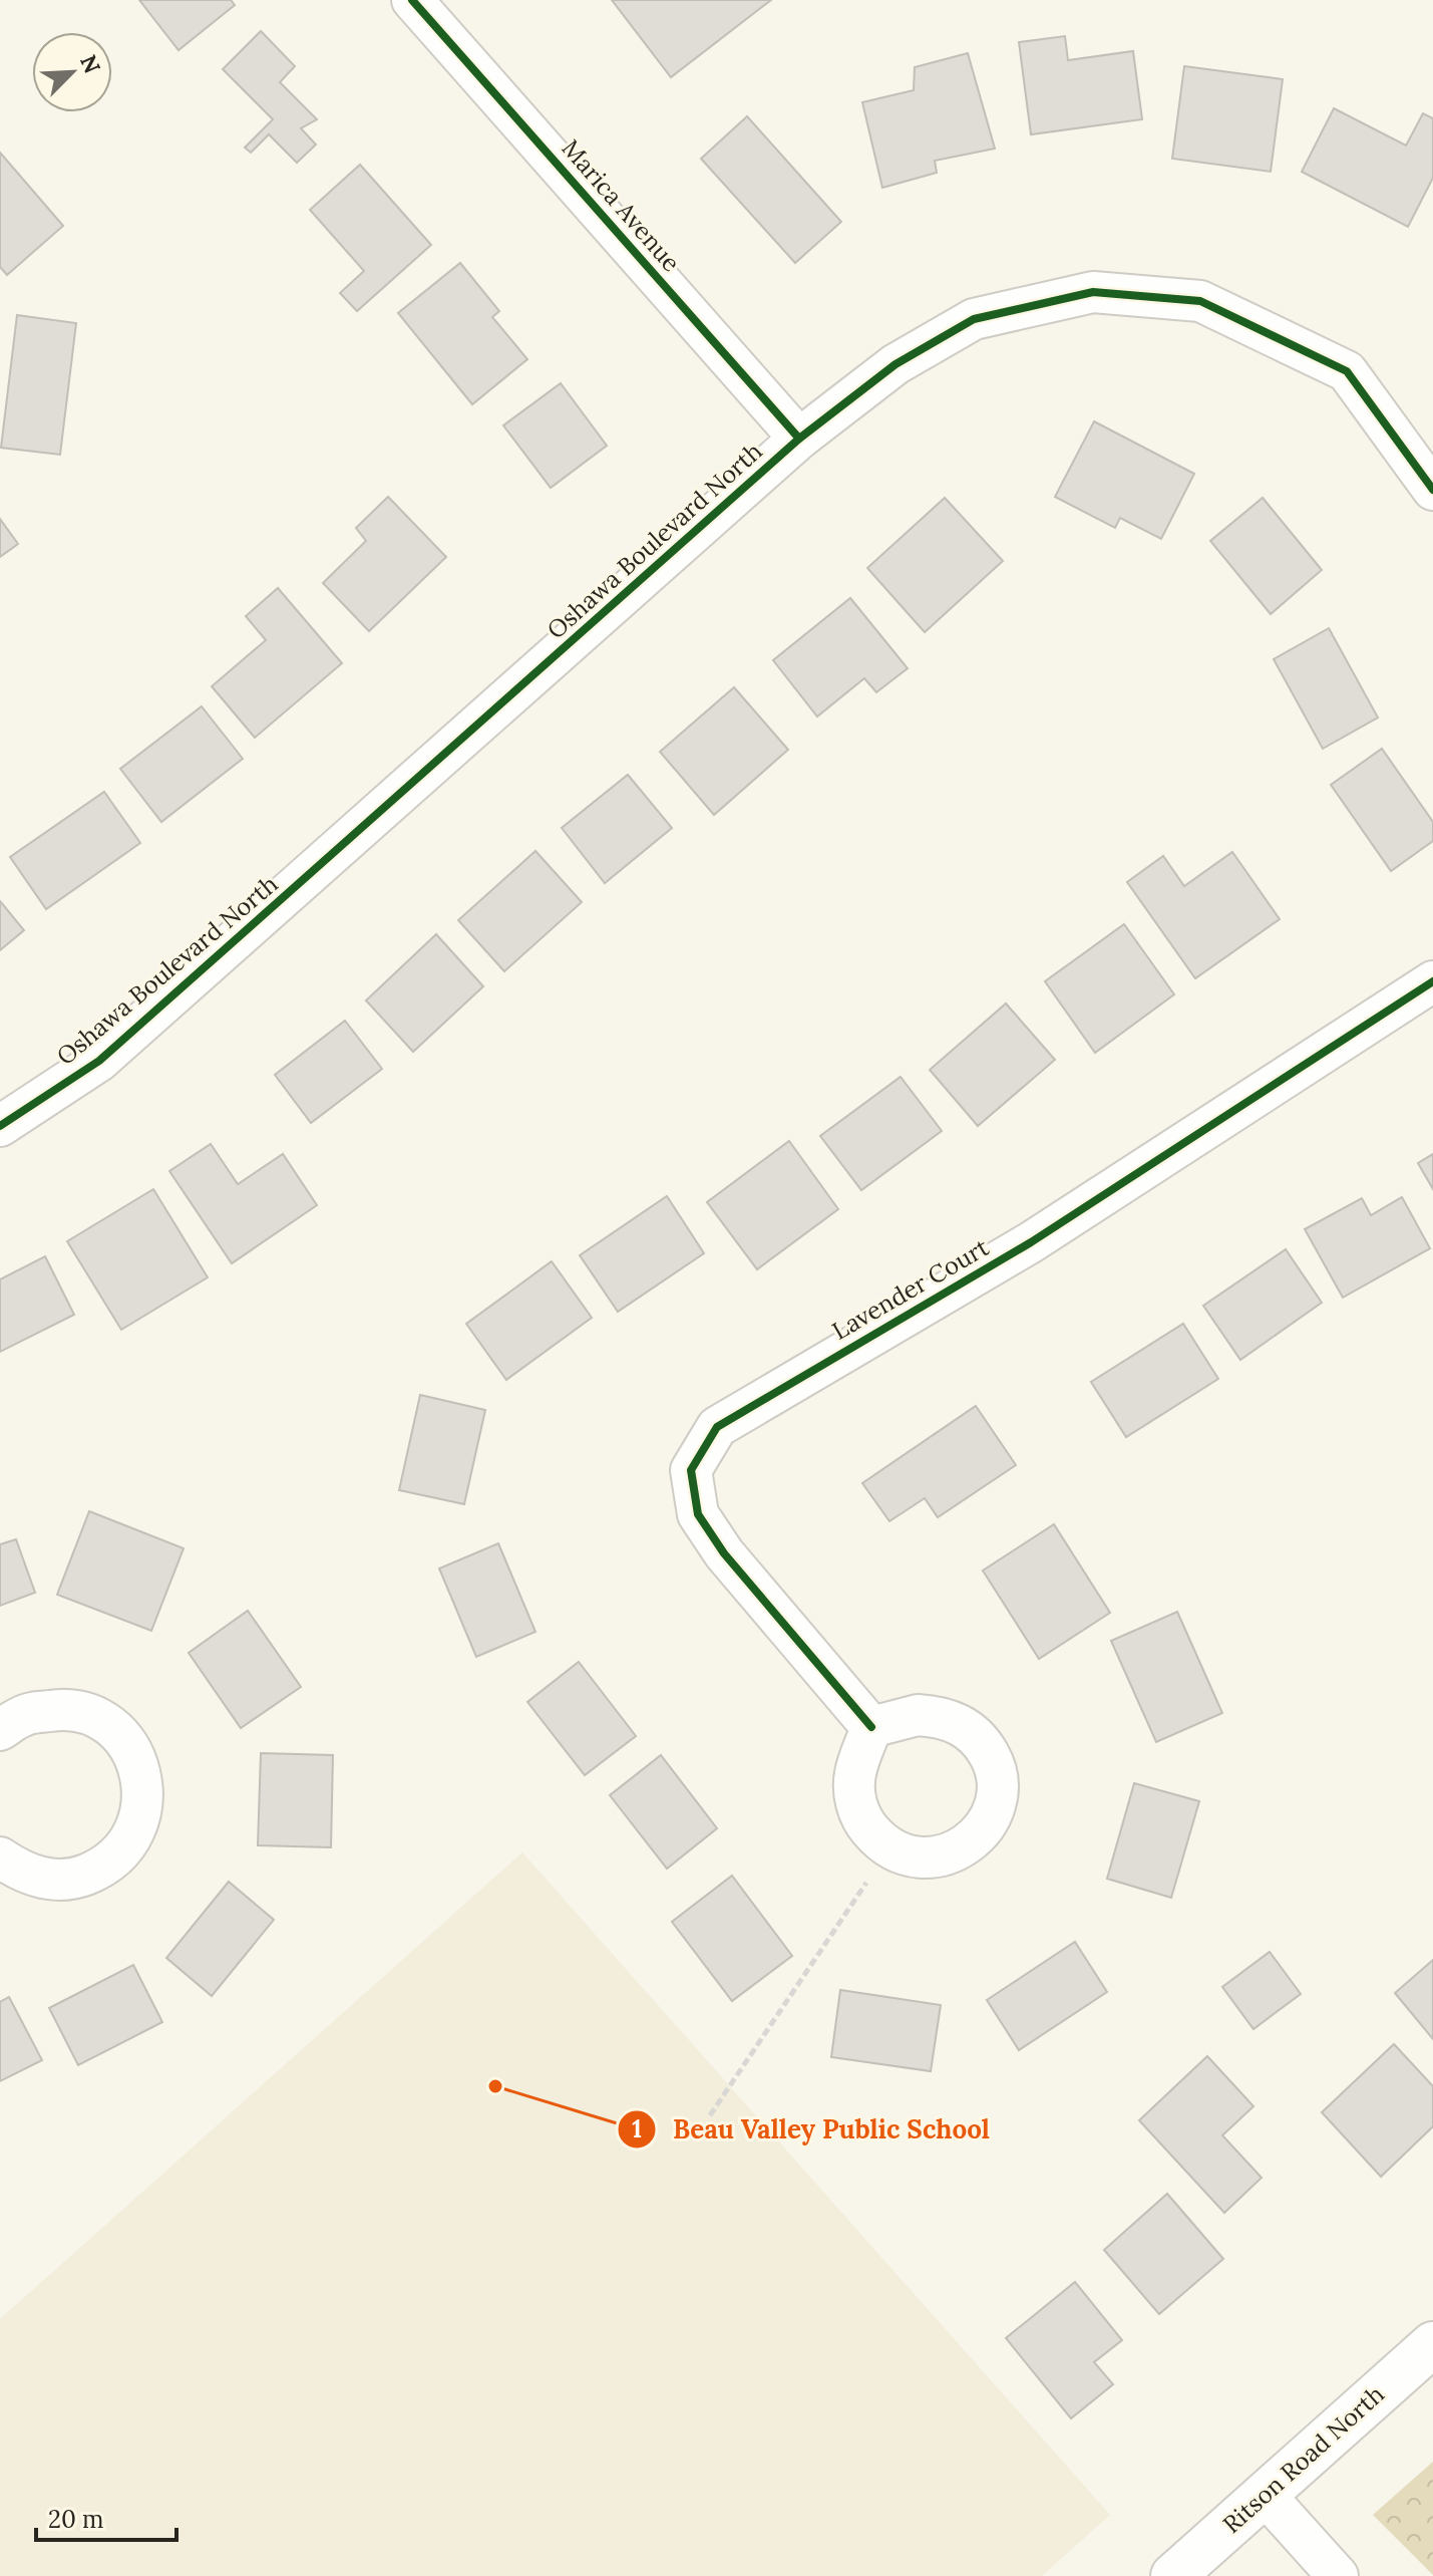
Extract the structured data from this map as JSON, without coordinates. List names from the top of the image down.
{
  "streets": {
    "main road": ["Ritson Road North"],
    "street": ["Marica Avenue", "Oshawa Boulevard North", "Lavender Court"]
  },
  "crossings": [
    ["Marica Avenue", "Oshawa Boulevard North"]
  ],
  "places": ["Beau Valley Public School"],
  "scale_bar": "20 m",
  "north": "top right"
}
